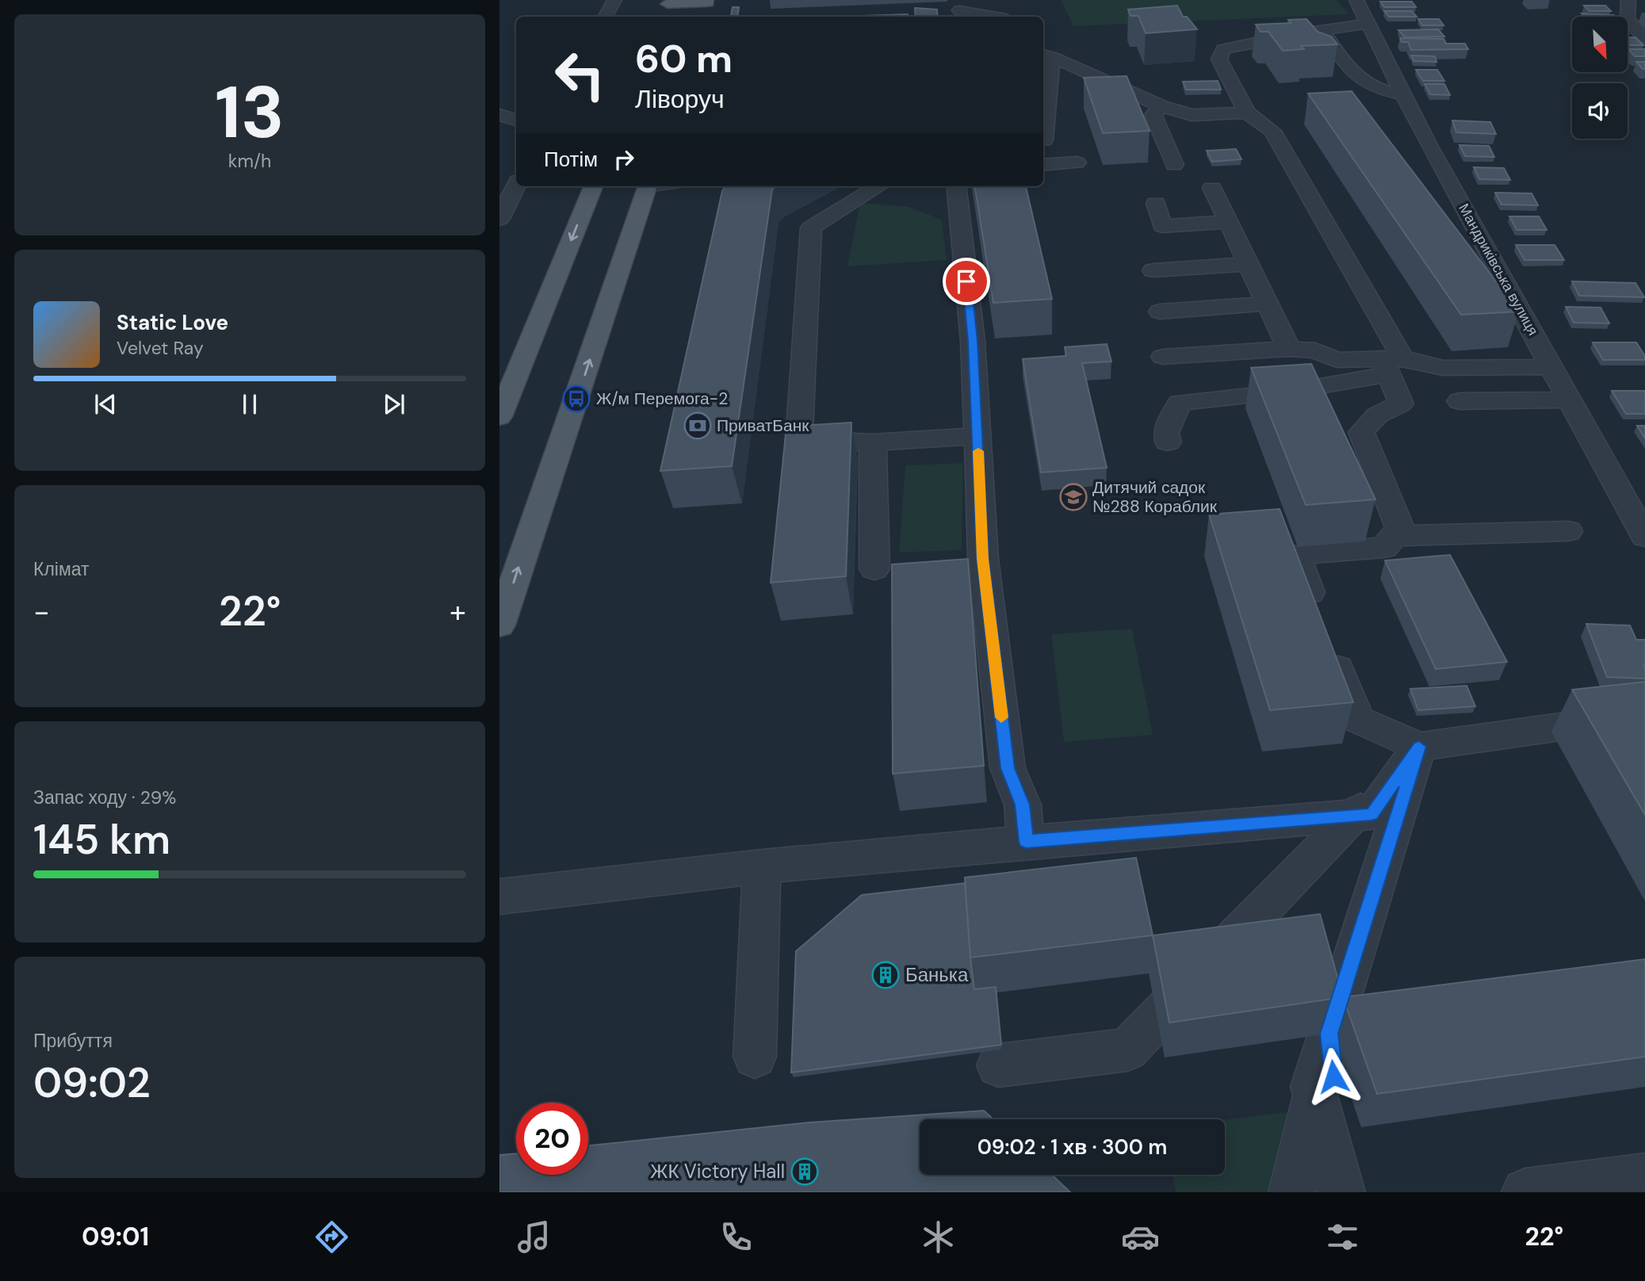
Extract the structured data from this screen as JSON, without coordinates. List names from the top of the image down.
{
  "streets": {
    "street": ["Мандриківська вулиця"]
  },
  "places": {
    "bus stop": ["Ж/м Перемога-2"],
    "bank": ["ПриватБанк"],
    "school or university": ["Дитячий садок №288 Кораблик"],
    "building": ["Банька", "ЖК Victory Hall"]
  },
  "north": "bottom right",
  "page": {
    "tile": [
      ["13", "km/h"],
      "Клімат",
      ["Запас ходу · 29%", "145 km"],
      ["Прибуття", "09:02"]
    ],
    "turn": ["60 m", "Ліворуч"],
    "then": "Потім",
    "song": ["Static Love", "Velvet Ray"],
    "heat": ["−", "22°", "+"],
    "limit": "20",
    "trip": "09:02 · 1 хв · 300 m",
    "tabs": ["09:01", "22°"]
  }
}
